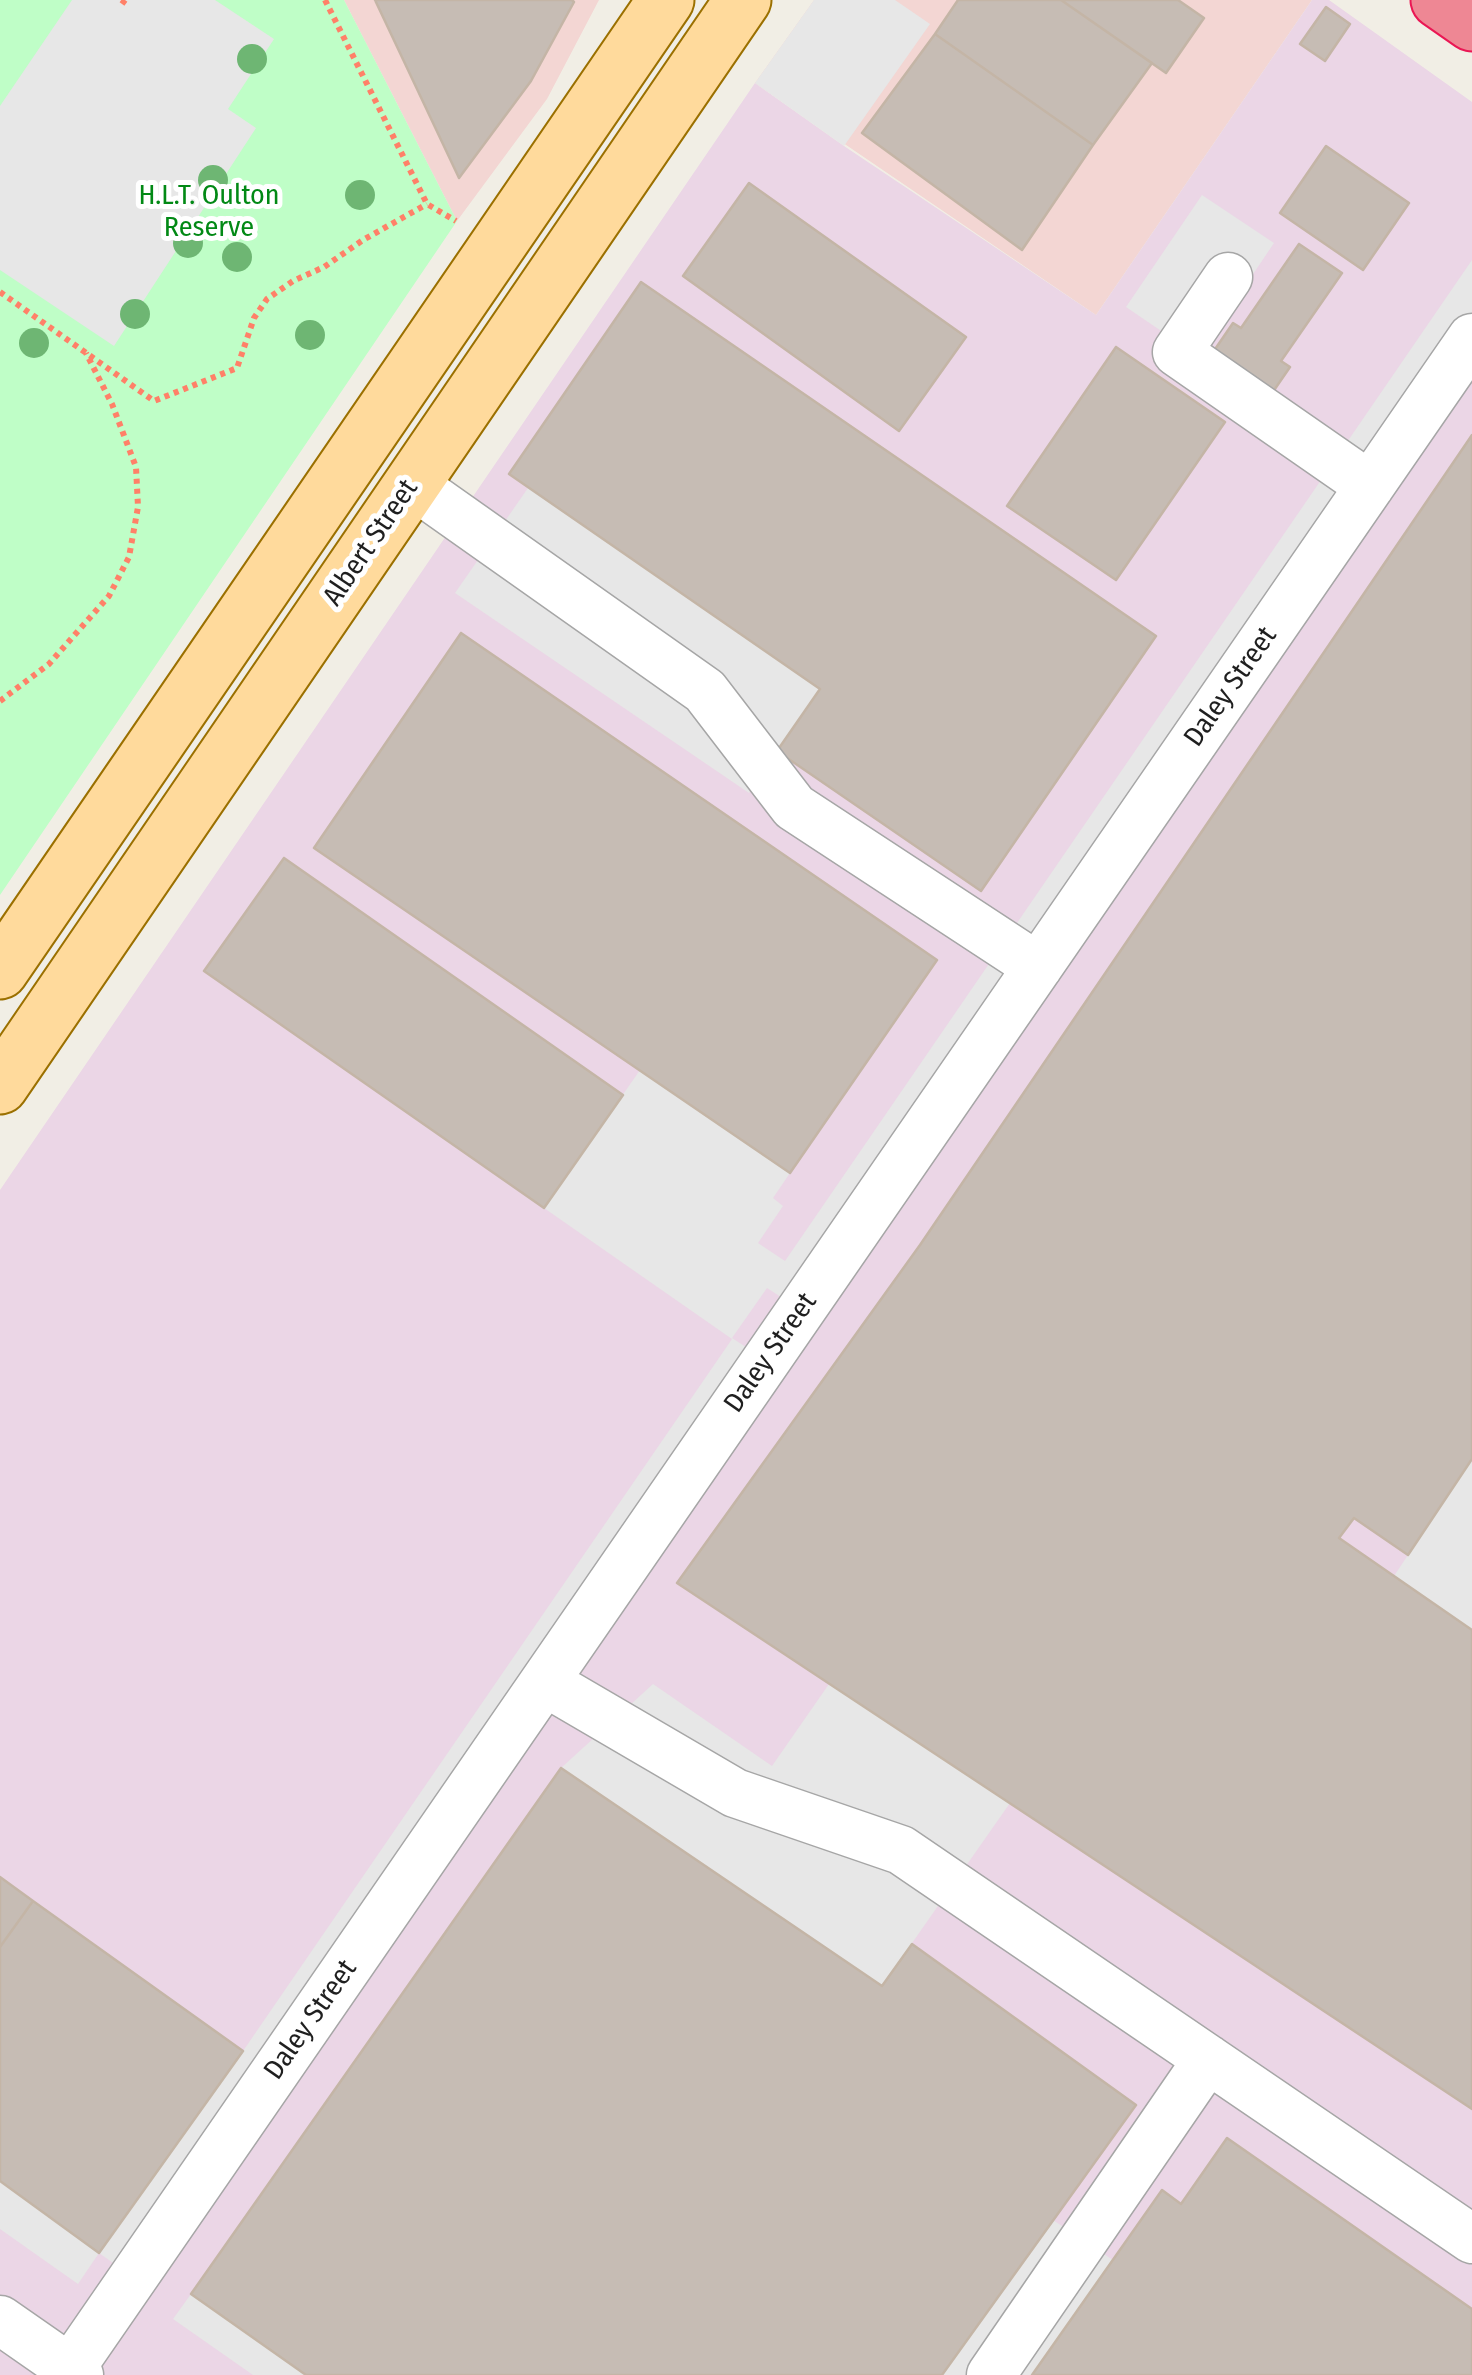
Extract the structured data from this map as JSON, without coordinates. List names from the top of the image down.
{
  "streets": {
    "main road": ["Albert Street"],
    "street": ["Daley Street"]
  },
  "parks": ["H.L.T. Oulton Reserve"]
}
